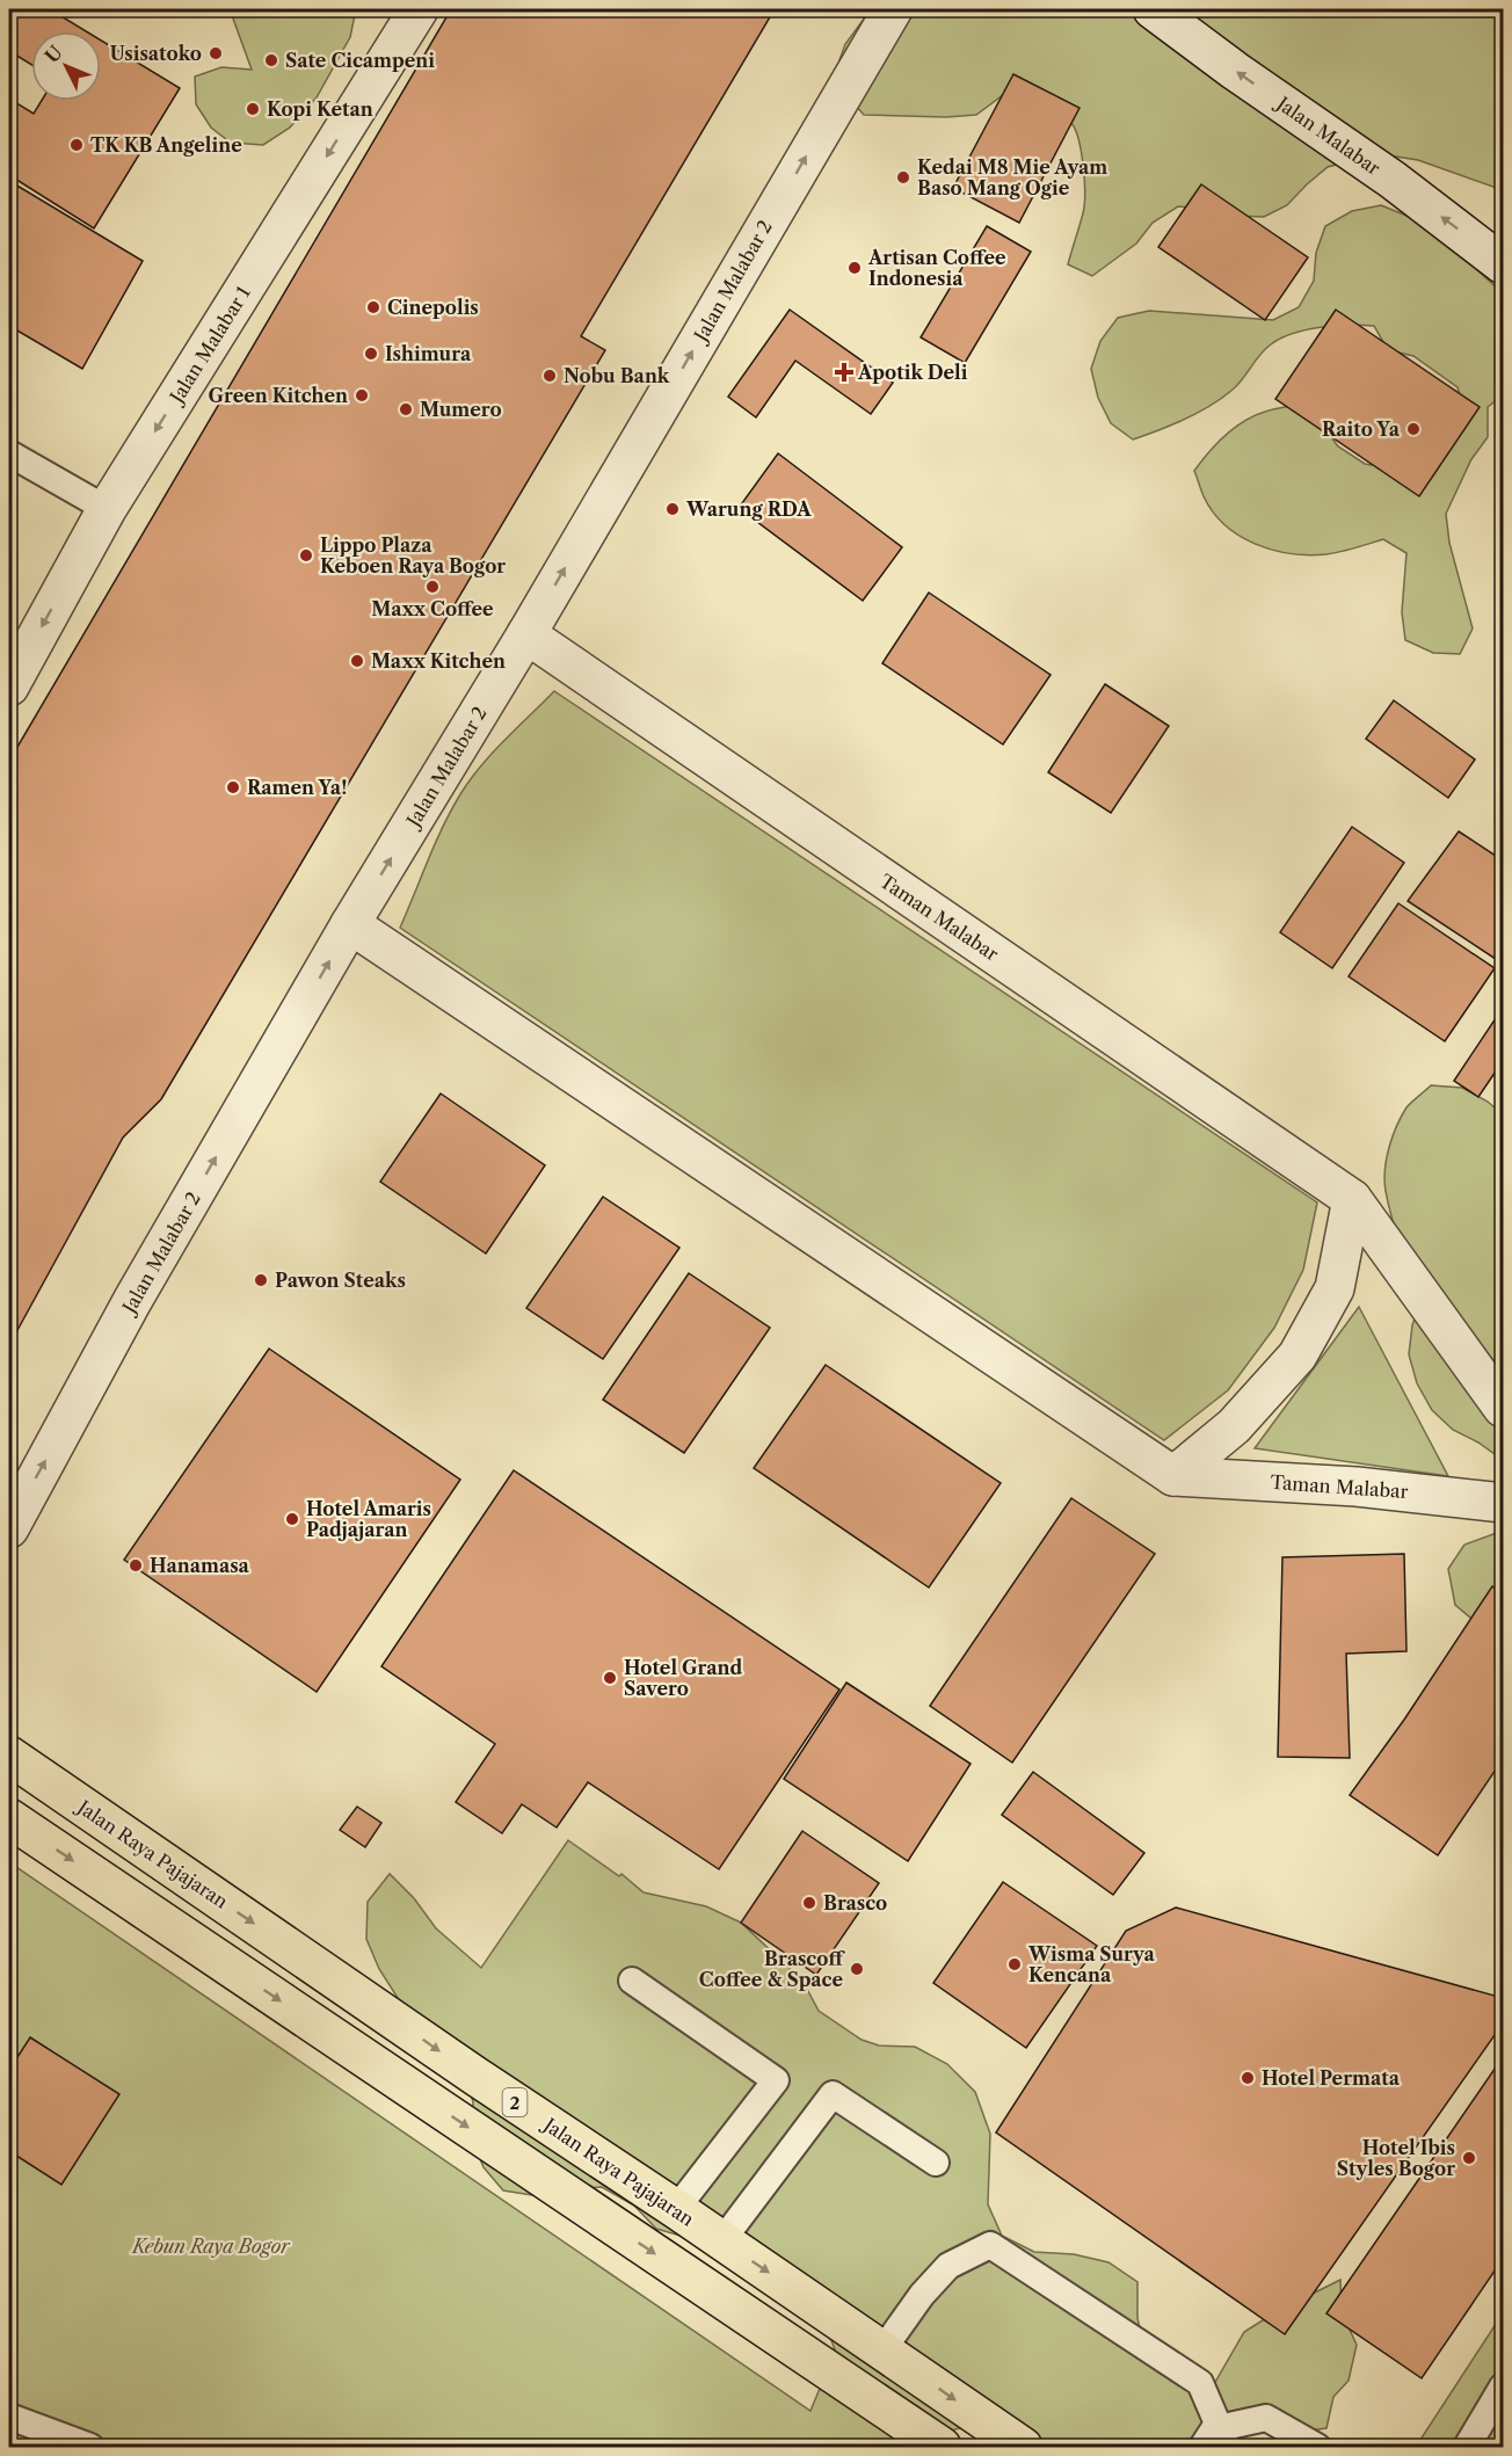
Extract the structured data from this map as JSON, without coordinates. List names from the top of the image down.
{
  "streets": {
    "highway": ["Jalan Raya Pajajaran", "2"],
    "street": [
      "Jalan Malabar",
      "Jalan Malabar 2",
      "Jalan Malabar 1",
      "Taman Malabar"
    ]
  },
  "crossings": [
    ["Jalan Malabar 2", "Taman Malabar"]
  ],
  "one_way": ["Jalan Malabar", "Jalan Malabar 2", "Jalan Malabar 1"],
  "parks": ["Kebun Raya Bogor"],
  "places": {
    "other": [
      "Usisatoko",
      "Sate Cicampeni",
      "Kopi Ketan",
      "TK KB Angeline",
      "Kedai M8 Mie Ayam Baso Mang Ogie",
      "Artisan Coffee Indonesia",
      "Cinepolis",
      "Ishimura",
      "Nobu Bank",
      "Green Kitchen",
      "Mumero",
      "Raito Ya",
      "Warung RDA",
      "Lippo Plaza Keboen Raya Bogor",
      "Maxx Coffee",
      "Maxx Kitchen",
      "Ramen Ya!",
      "Pawon Steaks",
      "Hotel Amaris Padjajaran",
      "Hanamasa",
      "Hotel Grand Savero",
      "Brasco",
      "Wisma Surya Kencana",
      "Brascoff Coffee & Space",
      "Hotel Permata",
      "Hotel Ibis Styles Bogor"
    ],
    "health": ["Apotik Deli"]
  },
  "north": "top left"
}
